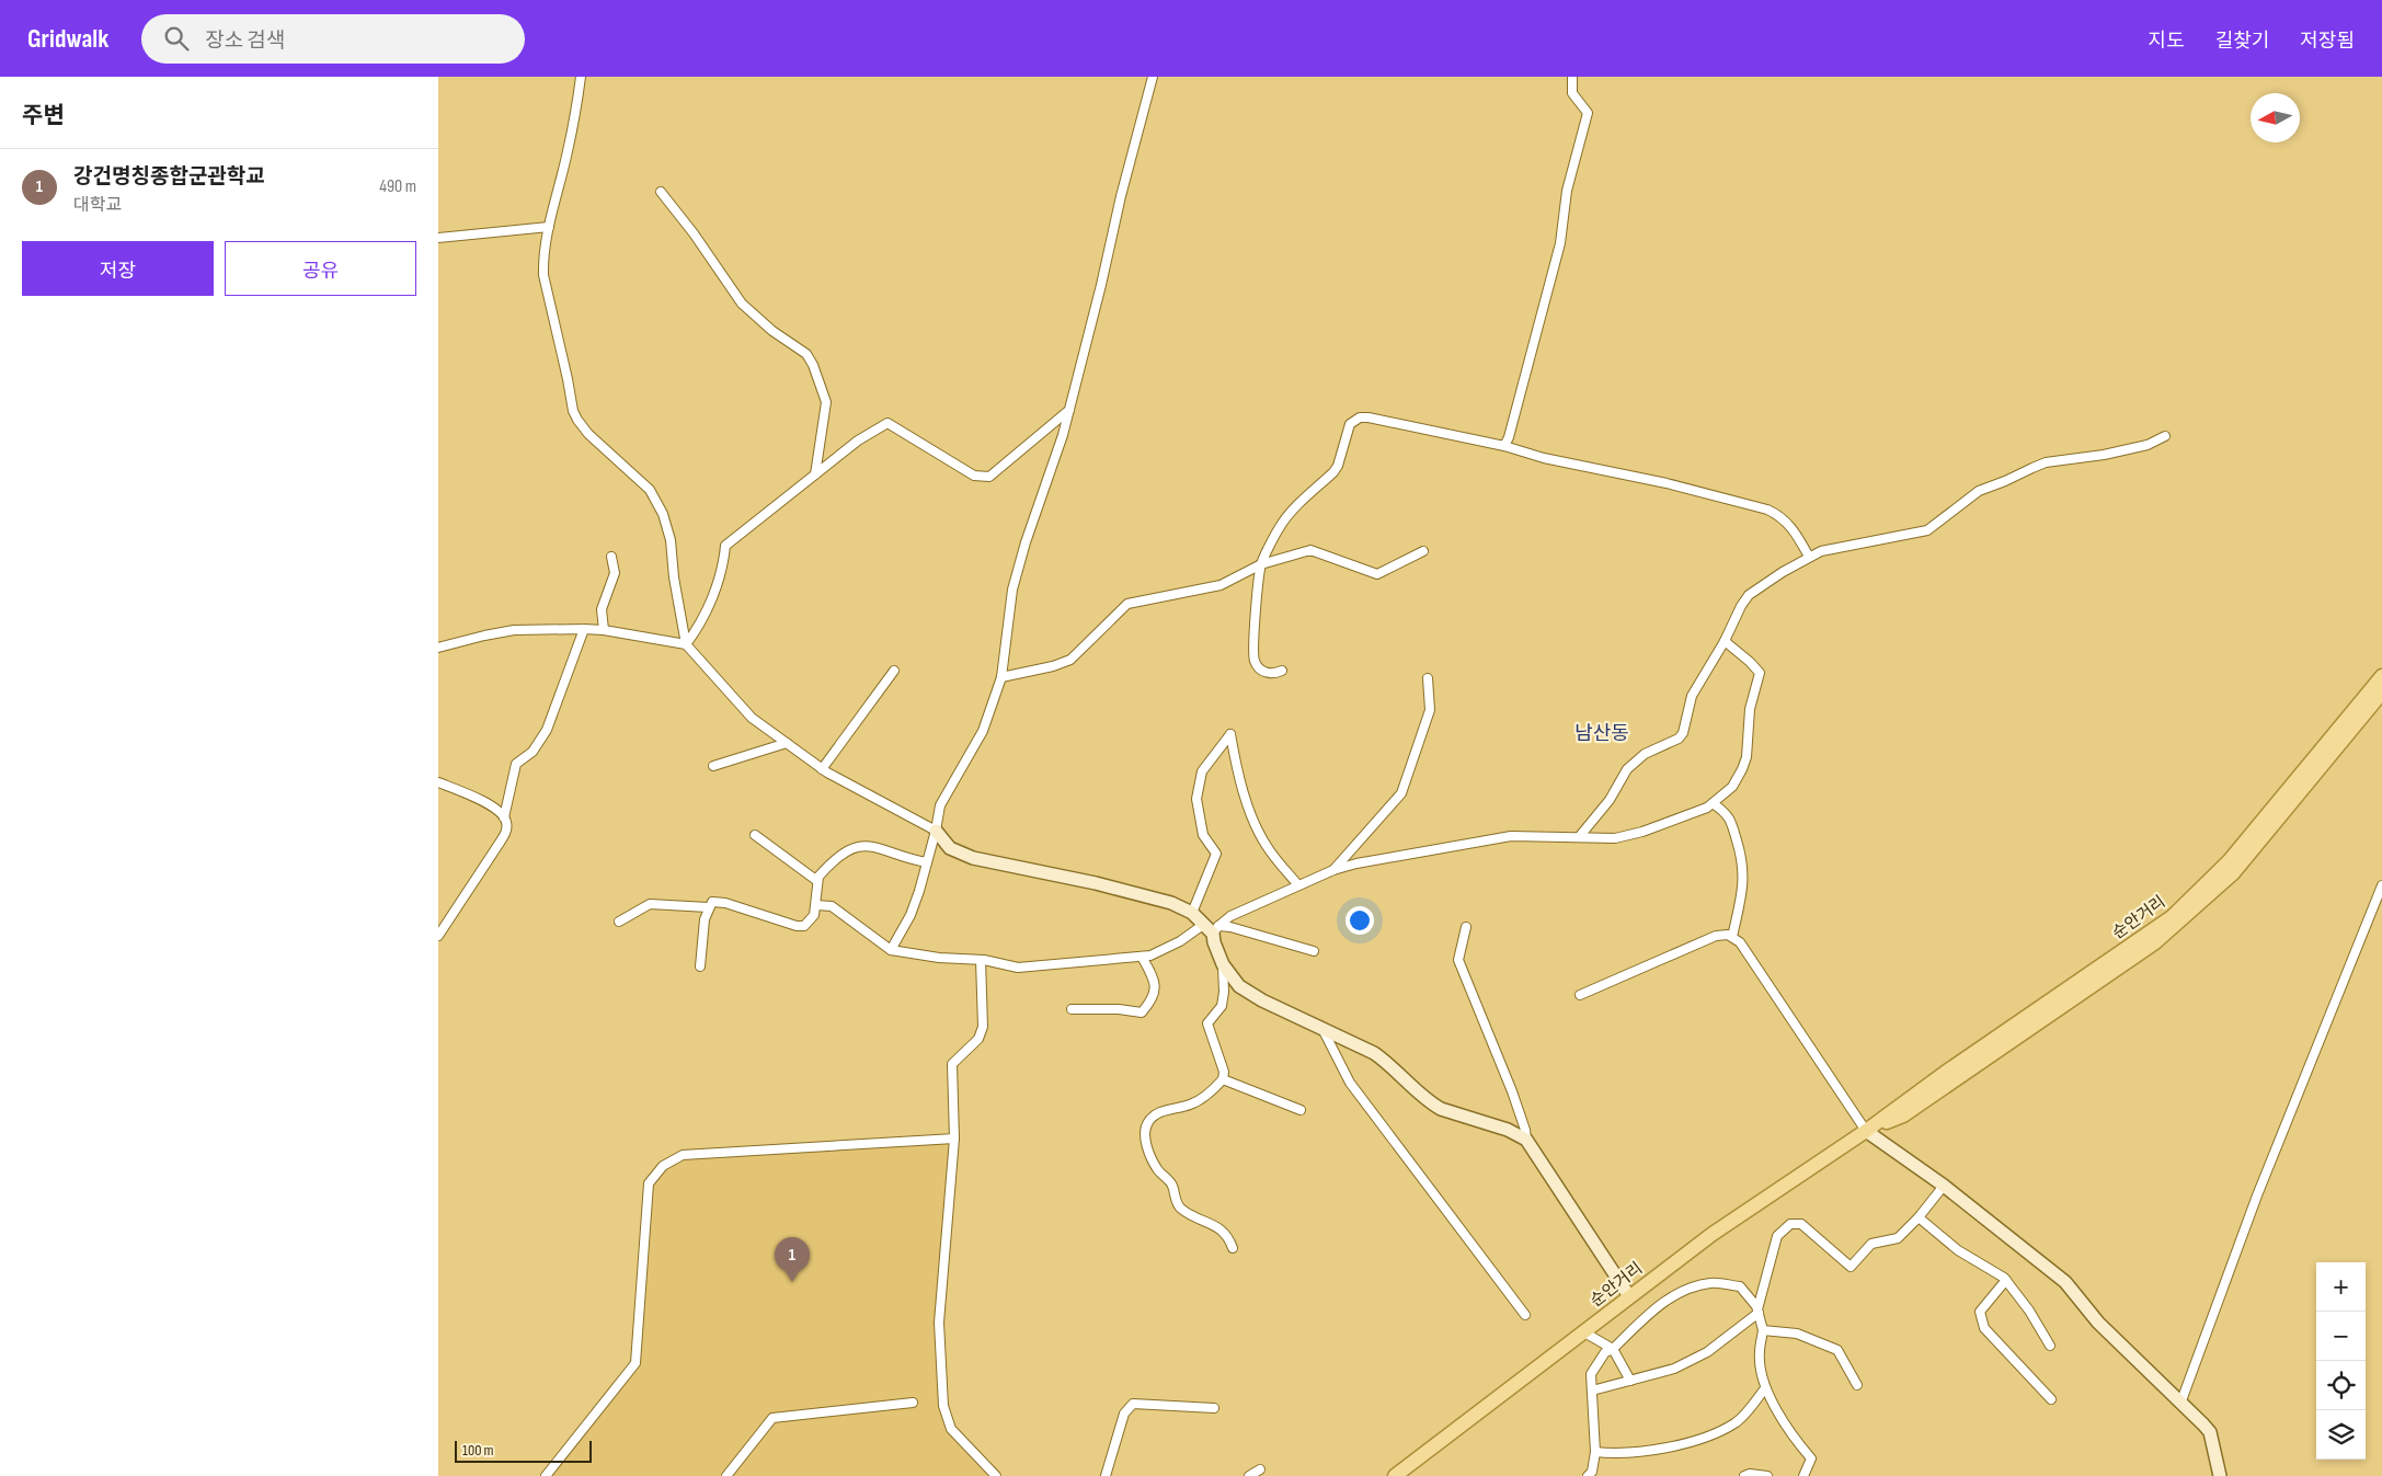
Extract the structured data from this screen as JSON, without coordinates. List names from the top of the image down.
{
  "streets": {
    "main road": ["순안거리"]
  },
  "districts": ["남산동"],
  "scale_bar": "100 m",
  "north": "left",
  "page": {
    "header": "Gridwalk",
    "search": "장소 검색",
    "nav": ["지도", "길찾기", "저장됨"],
    "heading": "주변",
    "list": [
      {
        "mark": "1",
        "name": "강건명칭종합군관학교",
        "note": "대학교",
        "value": "490 m"
      }
    ],
    "buttons": ["저장", "공유"],
    "pins": "1",
    "map_buttons": ["+", "−"],
    "scale": "100 m"
  }
}
